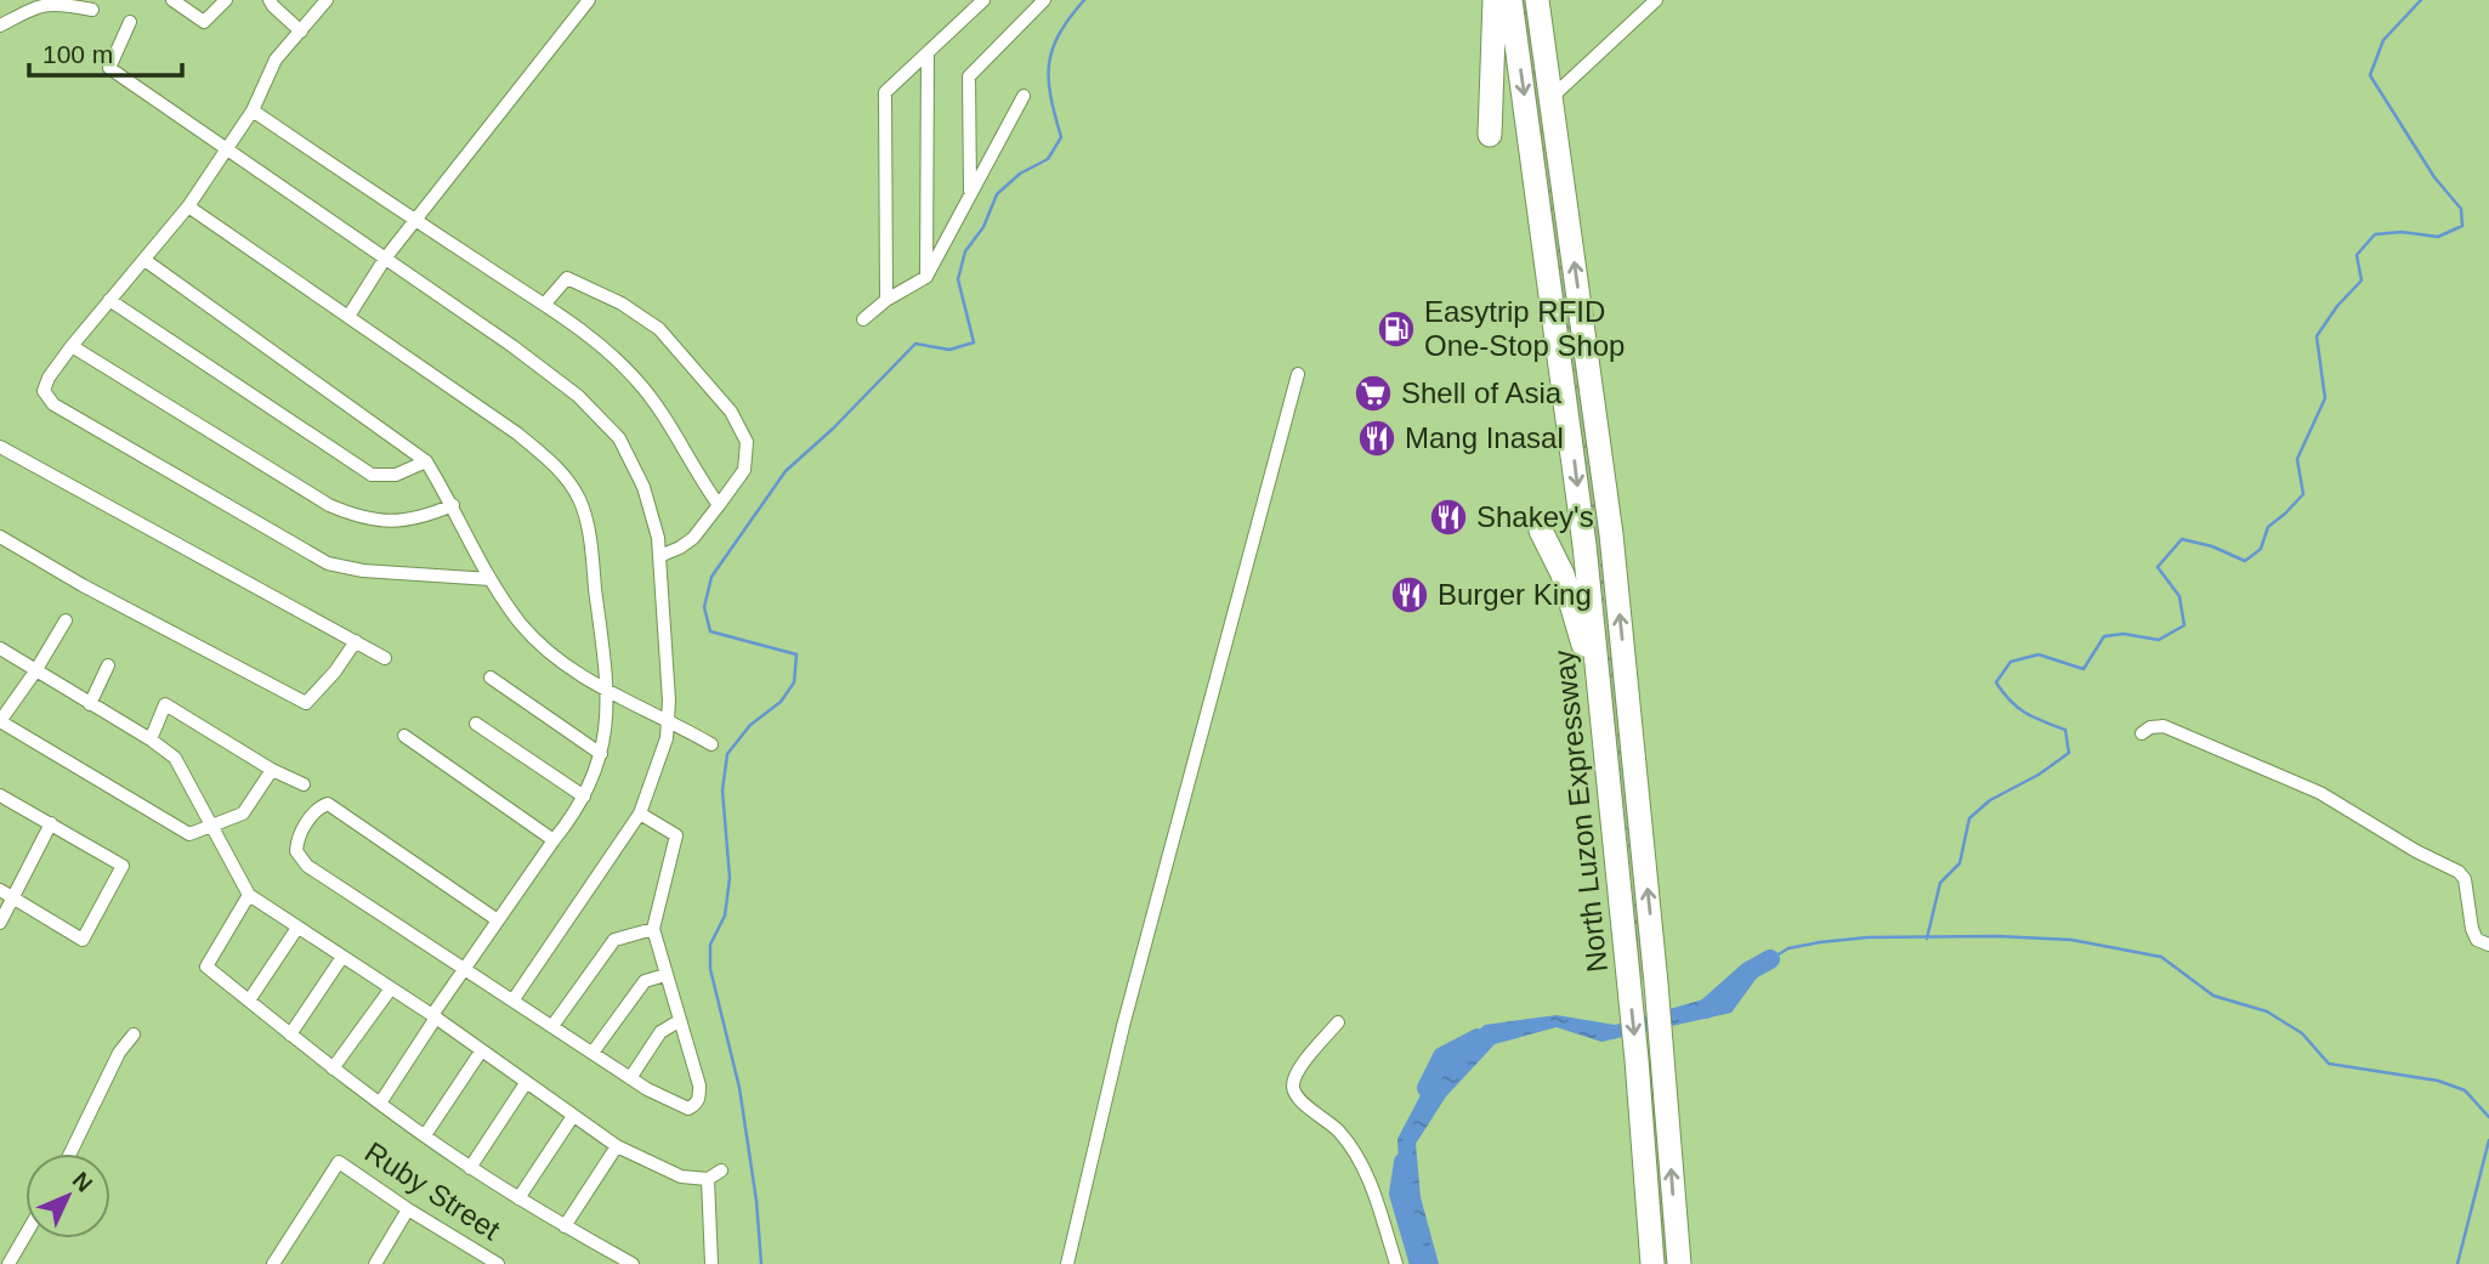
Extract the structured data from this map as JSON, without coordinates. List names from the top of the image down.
{
  "streets": {
    "highway": ["North Luzon Expressway"],
    "street": ["Ruby Street"]
  },
  "places": {
    "fuel station": ["Easytrip RFID One-Stop Shop"],
    "supermarket": ["Shell of Asia"],
    "restaurant": ["Mang Inasal", "Shakey's", "Burger King"]
  },
  "scale_bar": "100 m",
  "north": "top right"
}
